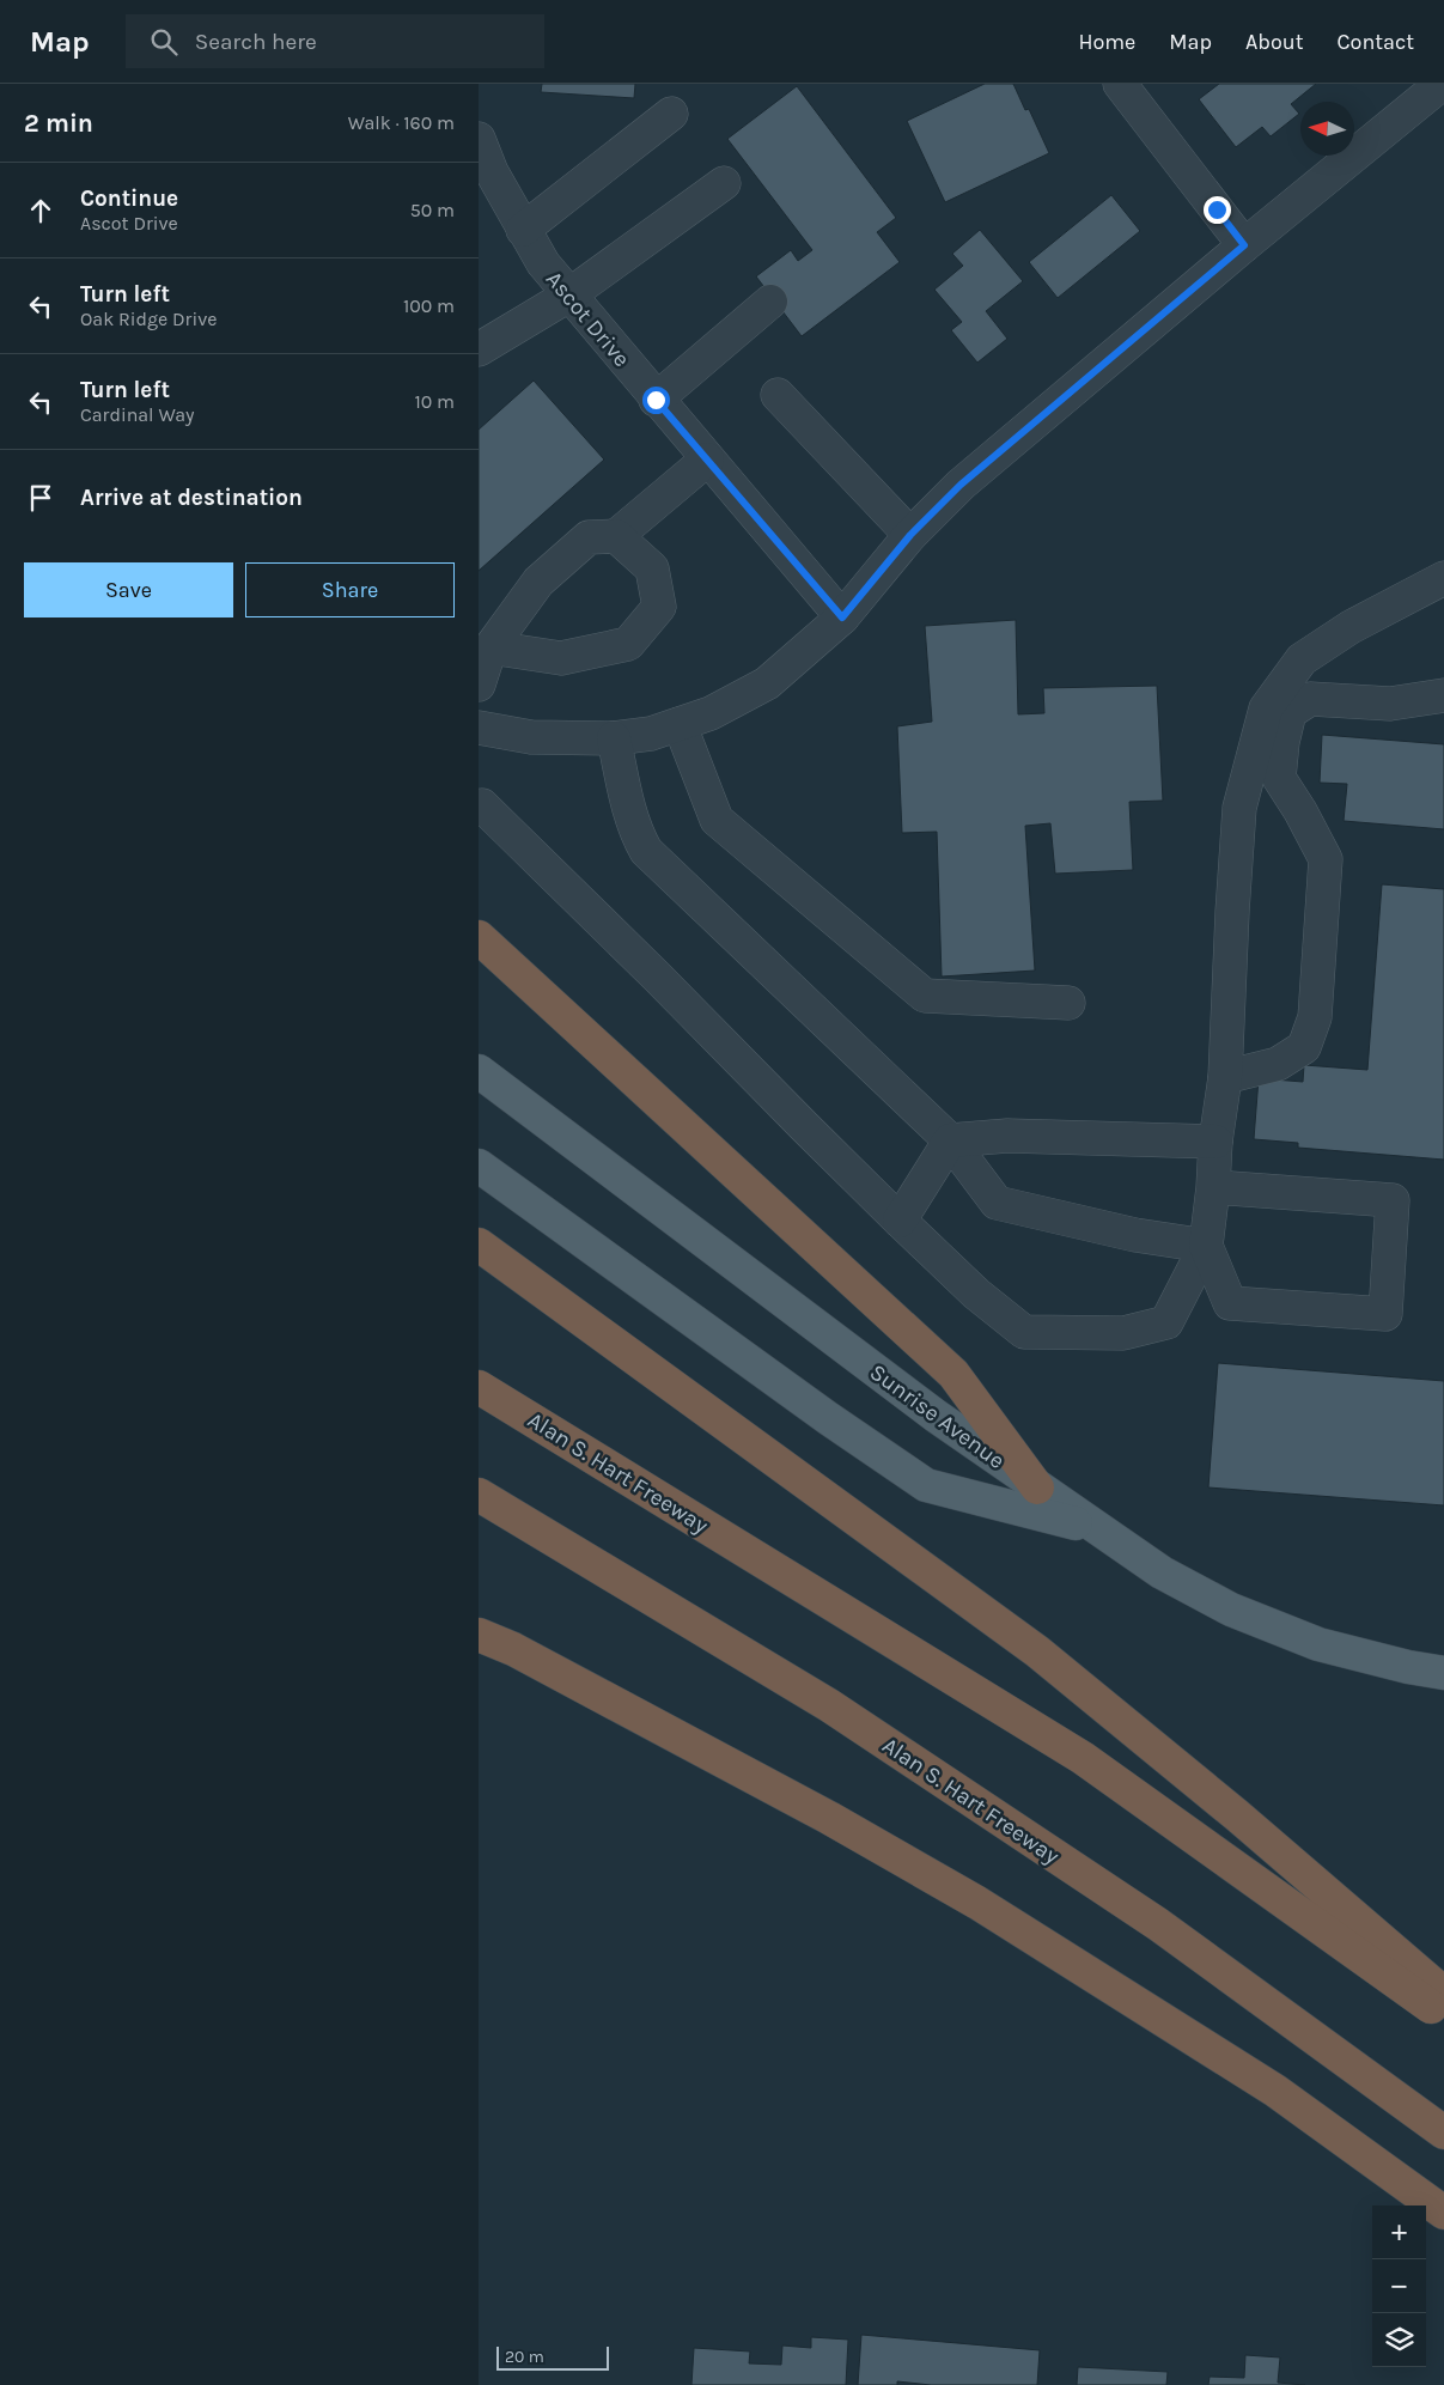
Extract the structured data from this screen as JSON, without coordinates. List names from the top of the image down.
{
  "streets": {
    "highway": ["Alan S. Hart Freeway"],
    "main road": ["Sunrise Avenue"],
    "street": ["Ascot Drive"]
  },
  "scale_bar": "20 m",
  "north": "left",
  "page": {
    "header": "Map",
    "search": "Search here",
    "nav": [
      "Home",
      "Map",
      "About",
      "Contact"
    ],
    "heading": ["2 min", "Walk · 160 m"],
    "list": [
      ["Continue", "Ascot Drive", "50 m"],
      ["Turn left", "Oak Ridge Drive", "100 m"],
      ["Turn left", "Cardinal Way", "10 m"],
      "Arrive at destination"
    ],
    "buttons": ["Save", "Share"],
    "map_buttons": ["+", "−"],
    "scale": "20 m"
  }
}
